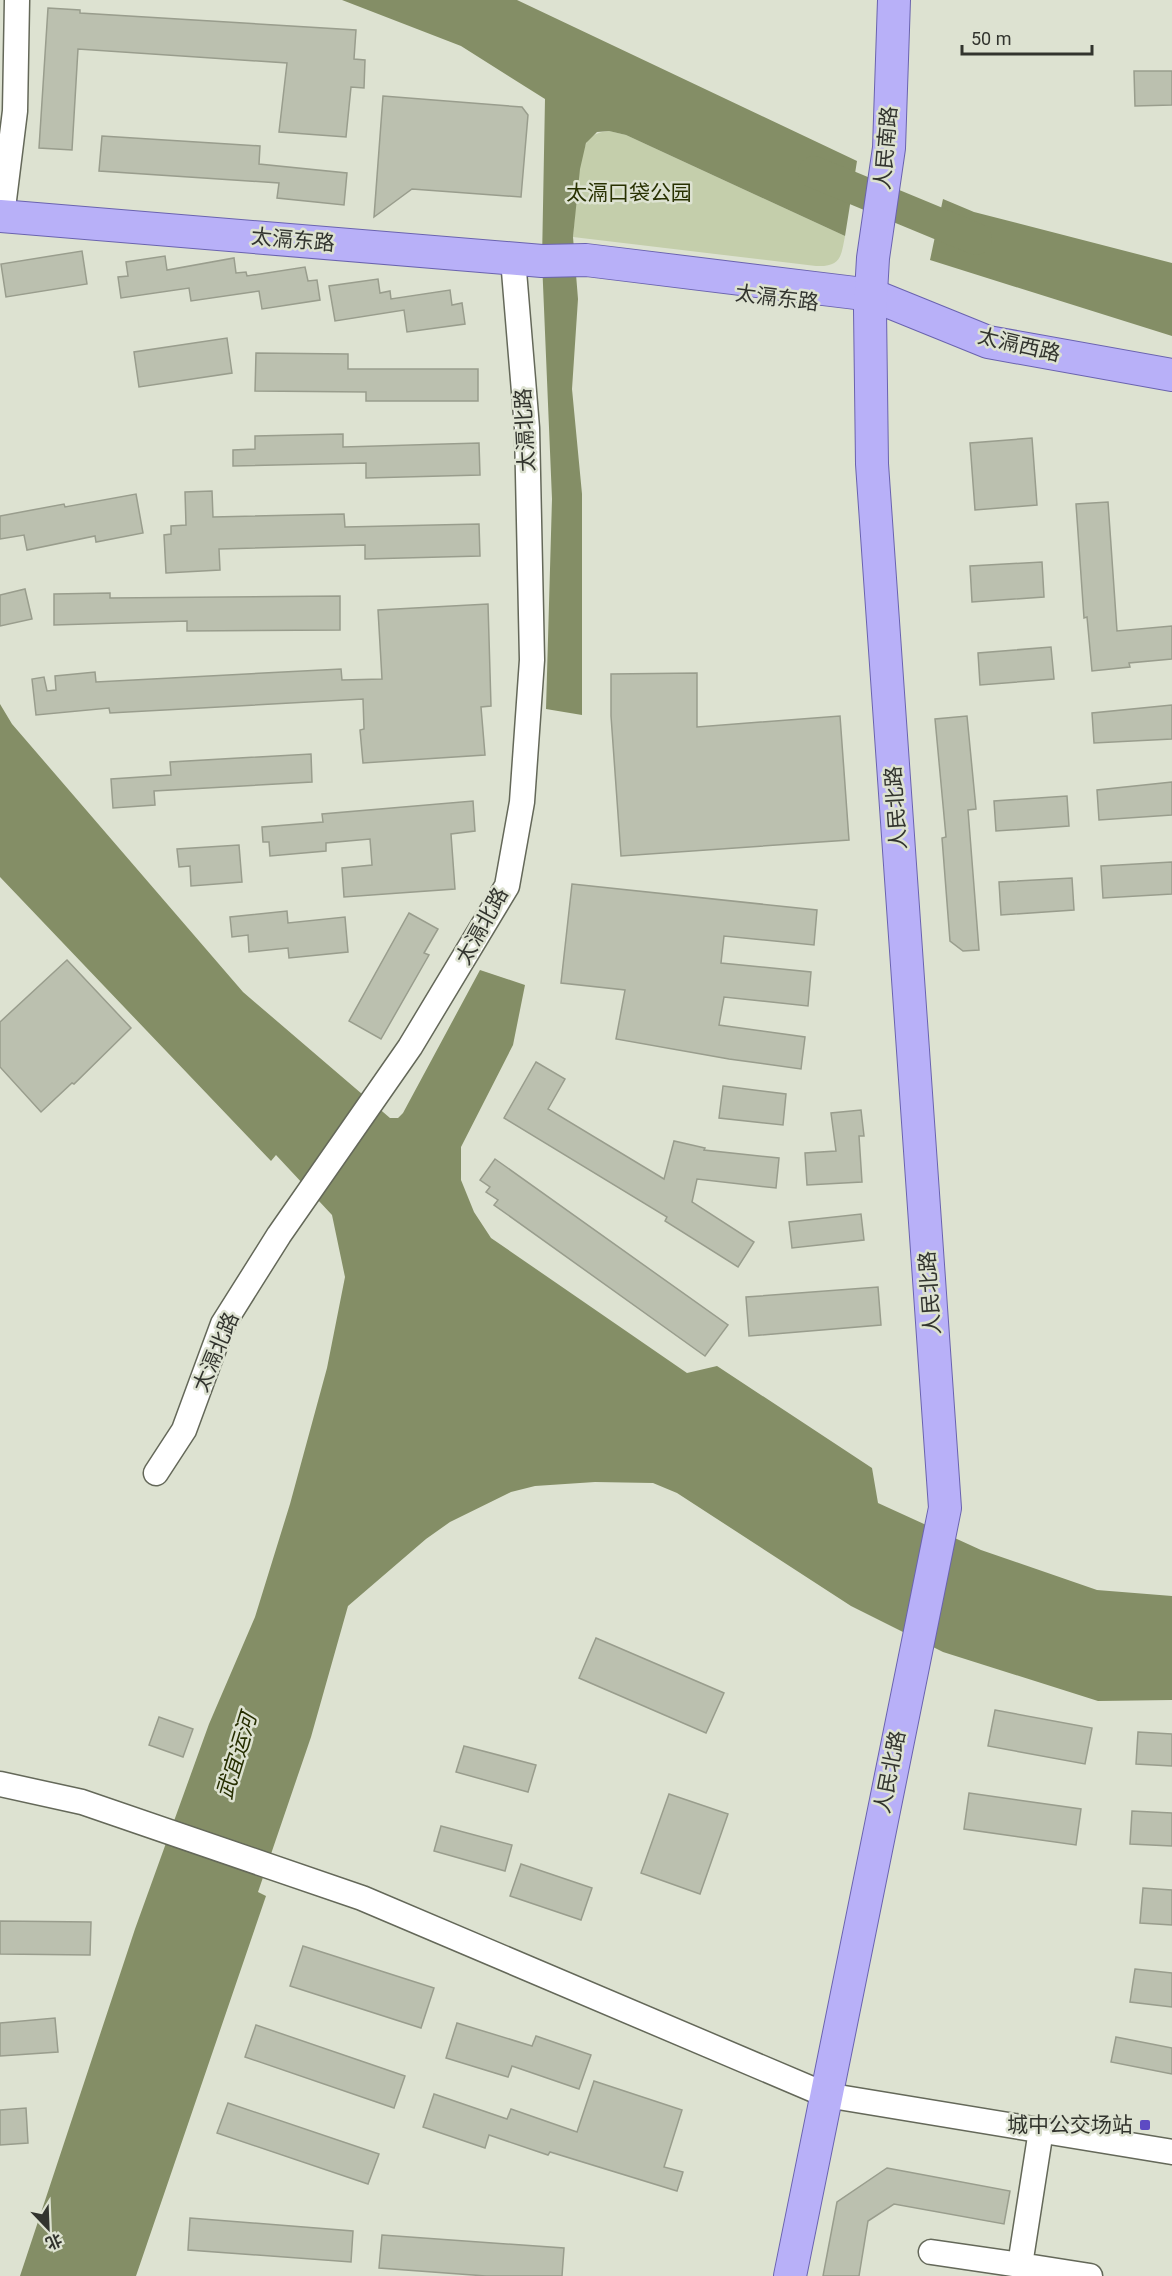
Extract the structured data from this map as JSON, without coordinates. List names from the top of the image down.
{
  "streets": {
    "main road": [
      "人民南路",
      "太滆东路",
      "太滆西路",
      "人民北路"
    ],
    "street": ["太滆北路"]
  },
  "crossings": [
    ["人民南路", "太滆东路"],
    ["人民南路", "太滆西路"],
    ["人民南路", "人民北路"],
    ["太滆东路", "太滆西路"],
    ["太滆东路", "太滆北路"],
    ["太滆东路", "人民北路"],
    ["太滆西路", "人民北路"]
  ],
  "water": ["武宜运河"],
  "parks": ["太滆口袋公园"],
  "places": {
    "transit": ["城中公交场站"]
  },
  "scale_bar": "50 m",
  "north": "bottom right"
}
